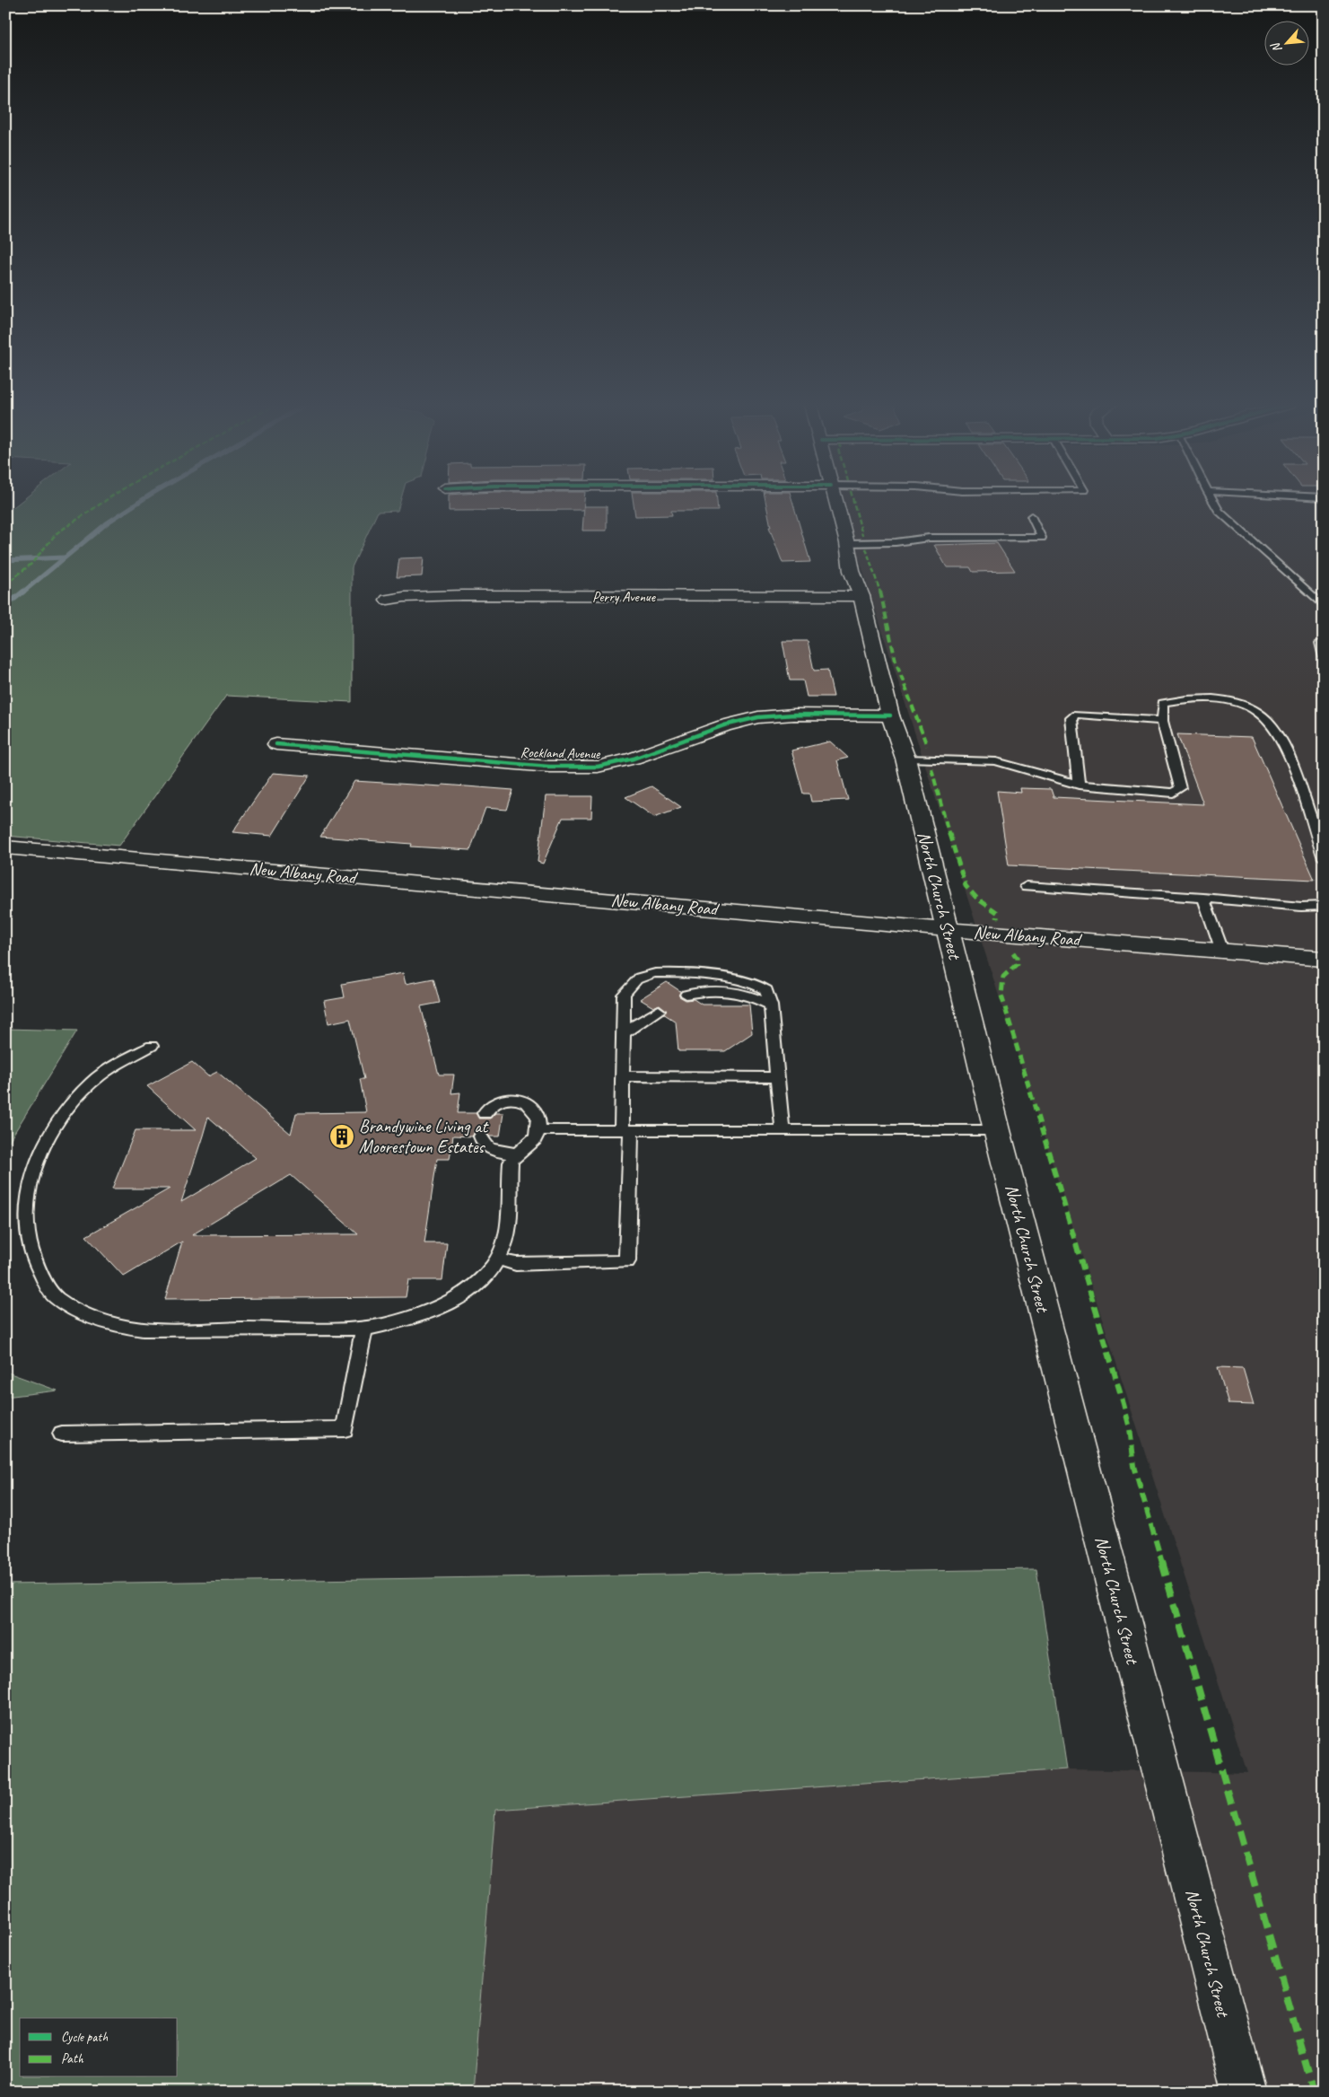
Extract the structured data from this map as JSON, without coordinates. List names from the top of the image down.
{
  "streets": {
    "main road": [
      "Perry Avenue",
      "Rockland Avenue",
      "New Albany Road",
      "North Church Street"
    ]
  },
  "crossings": [
    ["Perry Avenue", "North Church Street"],
    ["Rockland Avenue", "North Church Street"],
    ["New Albany Road", "North Church Street"]
  ],
  "places": {
    "building": ["Brandywine Living at Moorestown Estates"]
  },
  "legend": ["Cycle path", "Path"],
  "north": "bottom left"
}
